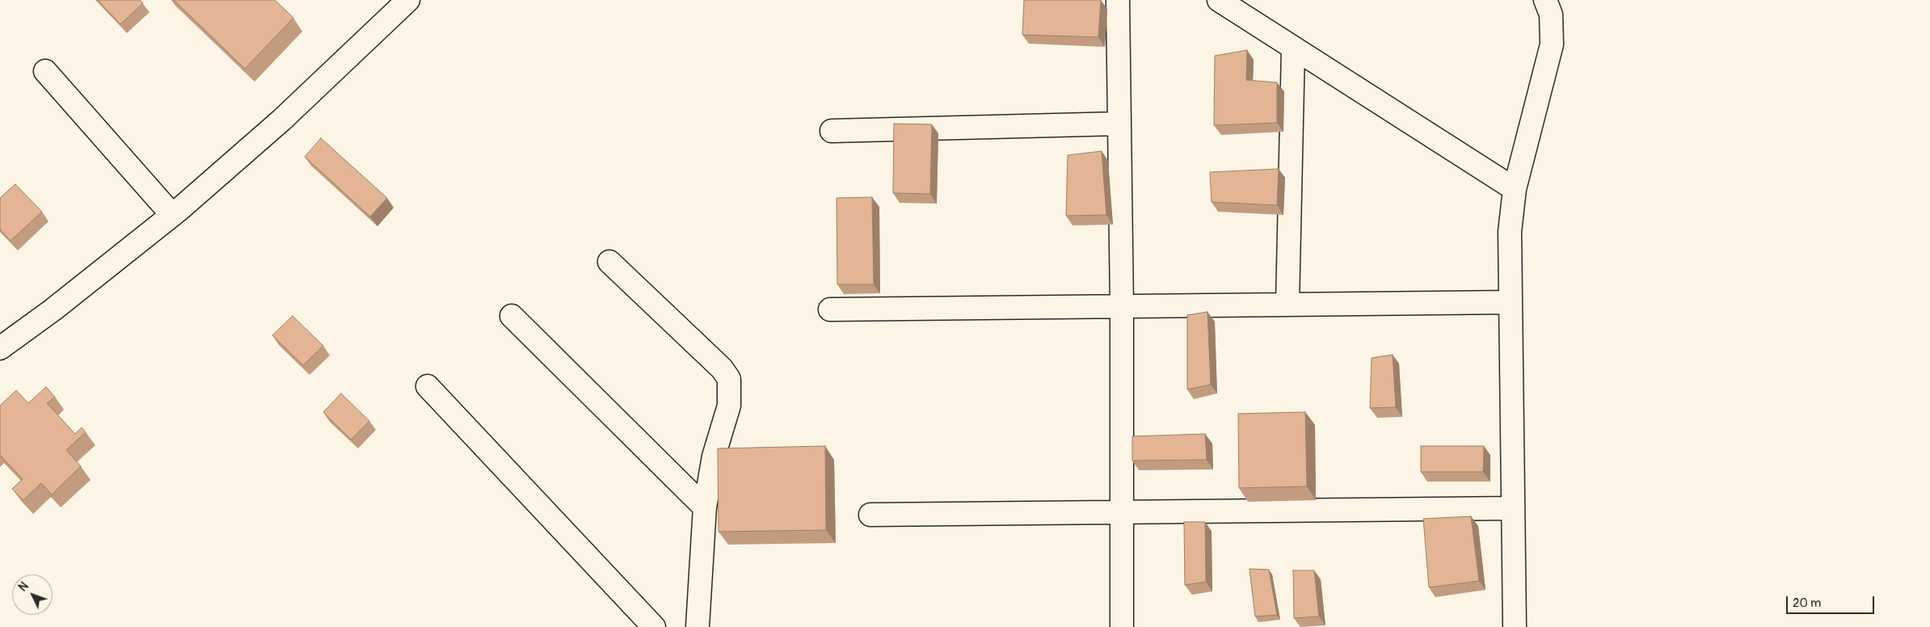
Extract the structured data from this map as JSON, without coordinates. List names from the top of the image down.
{
  "scale_bar": "20 m",
  "north": "top left"
}
